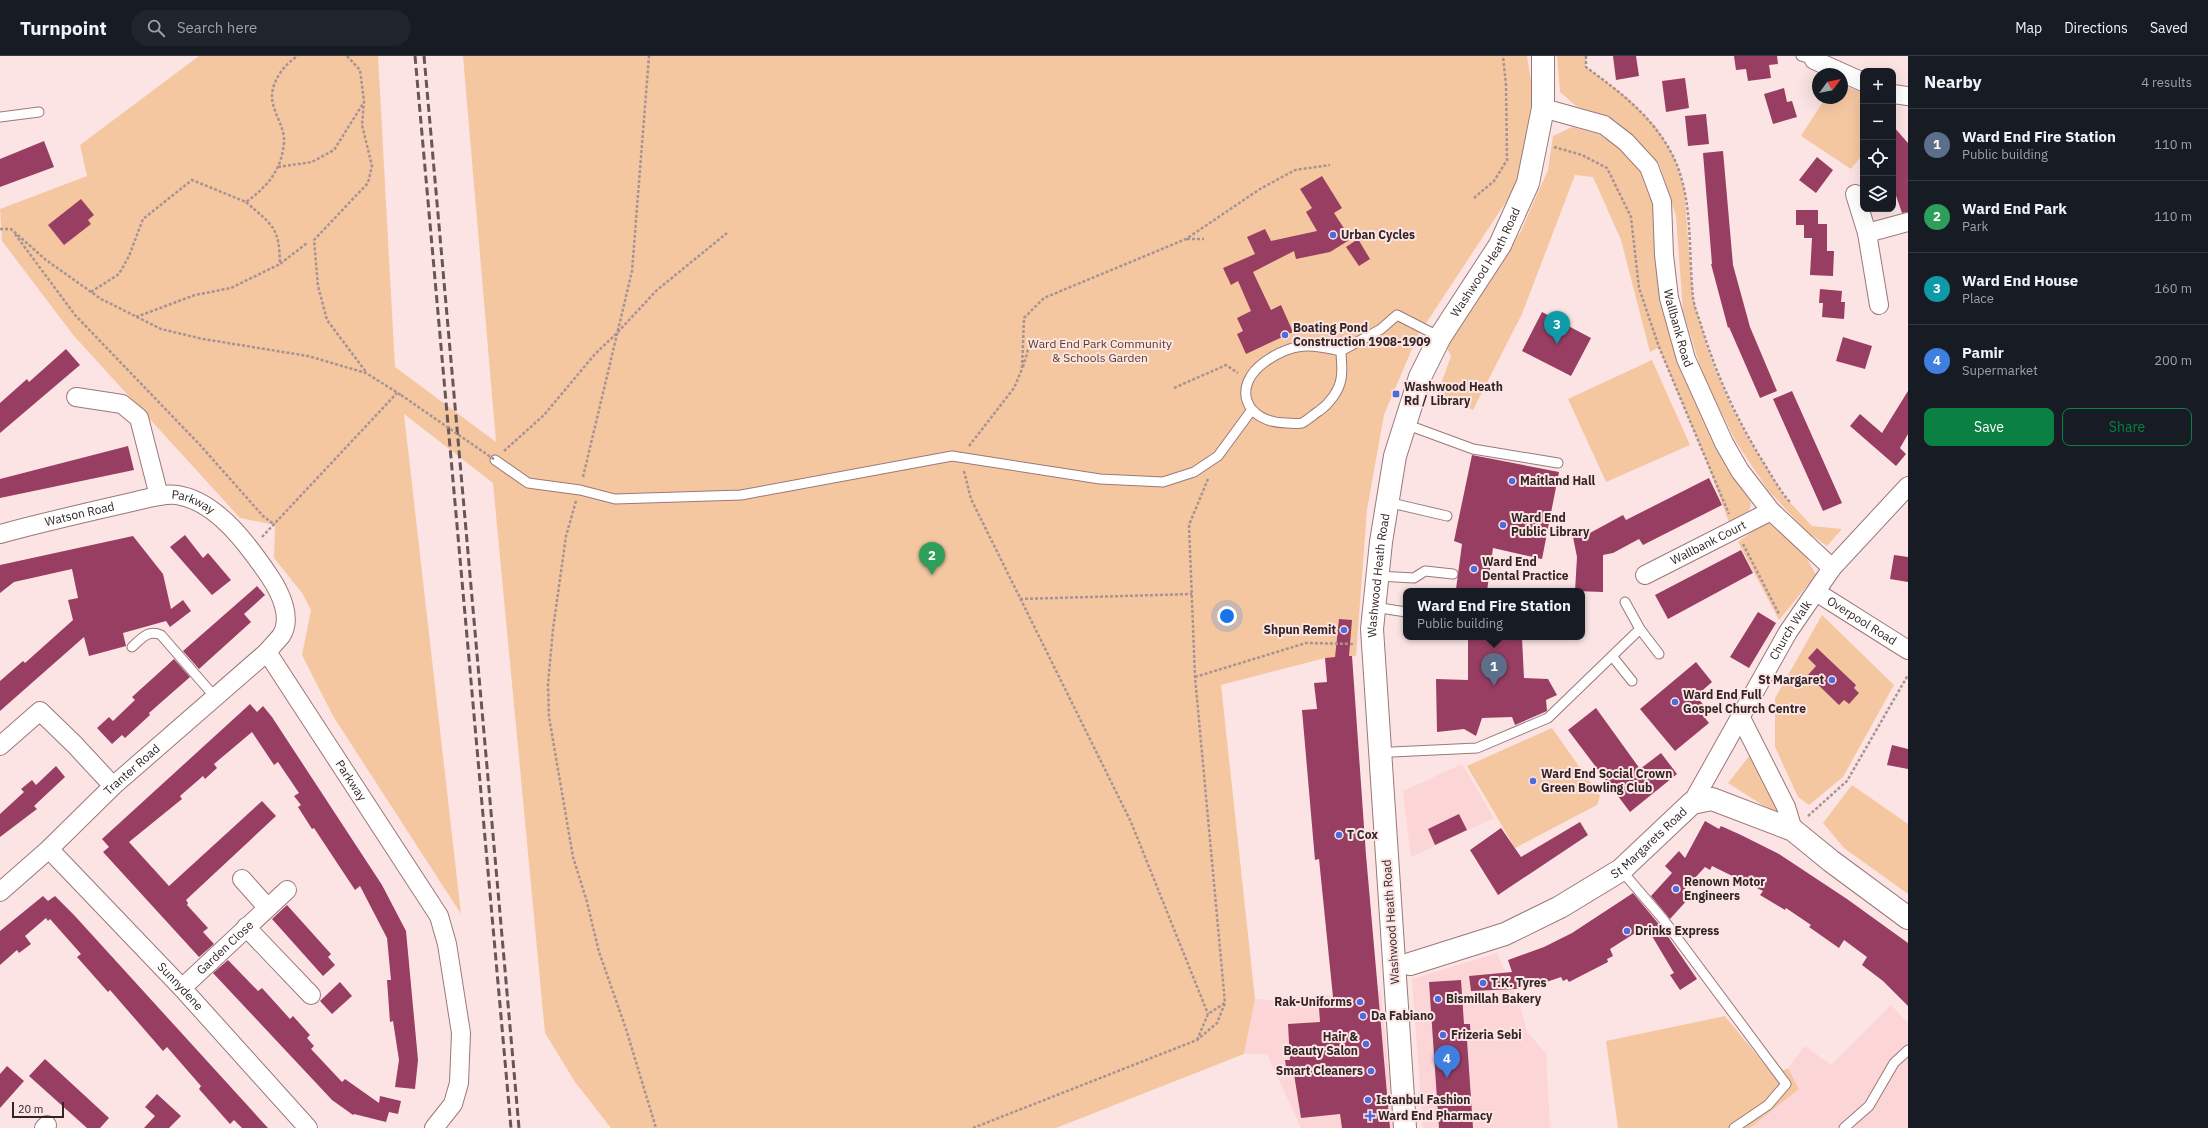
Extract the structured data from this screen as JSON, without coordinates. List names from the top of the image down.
{
  "streets": {
    "main road": ["Washwood Heath Road", "St Margarets Road"],
    "street": [
      "Wallbank Road",
      "Parkway",
      "Watson Road",
      "Wallbank Court",
      "Overpool Road",
      "Church Walk",
      "Tranter Road",
      "Garden Close",
      "Sunnydene"
    ]
  },
  "crossings": [
    ["Washwood Heath Road", "Wallbank Road"],
    ["Washwood Heath Road", "St Margarets Road"],
    ["Wallbank Road", "Wallbank Court"],
    ["Wallbank Road", "Church Walk"],
    ["Parkway", "Watson Road"],
    ["Parkway", "Tranter Road"],
    ["Overpool Road", "Church Walk"],
    ["Church Walk", "St Margarets Road"],
    ["Tranter Road", "Sunnydene"],
    ["Garden Close", "Sunnydene"]
  ],
  "parks": ["Ward End Park Community & Schools Garden"],
  "places": {
    "other": [
      "Urban Cycles",
      "Boating Pond Construction 1908-1909",
      "Maitland Hall",
      "Ward End Public Library",
      "Ward End Dental Practice",
      "Shpun Remit",
      "St Margaret",
      "Ward End Full Gospel Church Centre",
      "Ward End Social Crown Green Bowling Club",
      "T Cox",
      "Renown Motor Engineers",
      "Drinks Express",
      "T.K. Tyres",
      "Bismillah Bakery",
      "Rak-Uniforms",
      "Da Fabiano",
      "Frizeria Sebi",
      "Hair & Beauty Salon",
      "Smart Cleaners",
      "Istanbul Fashion"
    ],
    "transit": ["Washwood Heath Rd / Library"],
    "health": ["Ward End Pharmacy"]
  },
  "scale_bar": "20 m",
  "north": "top right",
  "page": {
    "header": "Turnpoint",
    "search": "Search here",
    "nav": ["Map", "Directions", "Saved"],
    "heading": ["Nearby", "4 results"],
    "map_buttons": ["+", "−"],
    "list": [
      {
        "mark": "1",
        "name": "Ward End Fire Station",
        "note": "Public building",
        "value": "110 m"
      },
      {
        "mark": "2",
        "name": "Ward End Park",
        "note": "Park",
        "value": "110 m"
      },
      {
        "mark": "3",
        "name": "Ward End House",
        "note": "Place",
        "value": "160 m"
      },
      {
        "mark": "4",
        "name": "Pamir",
        "note": "Supermarket",
        "value": "200 m"
      }
    ],
    "pins": [
      "3",
      "2",
      "1",
      "4"
    ],
    "buttons": ["Save", "Share"],
    "popup": ["Ward End Fire Station", "Public building"],
    "scale": "20 m"
  }
}
